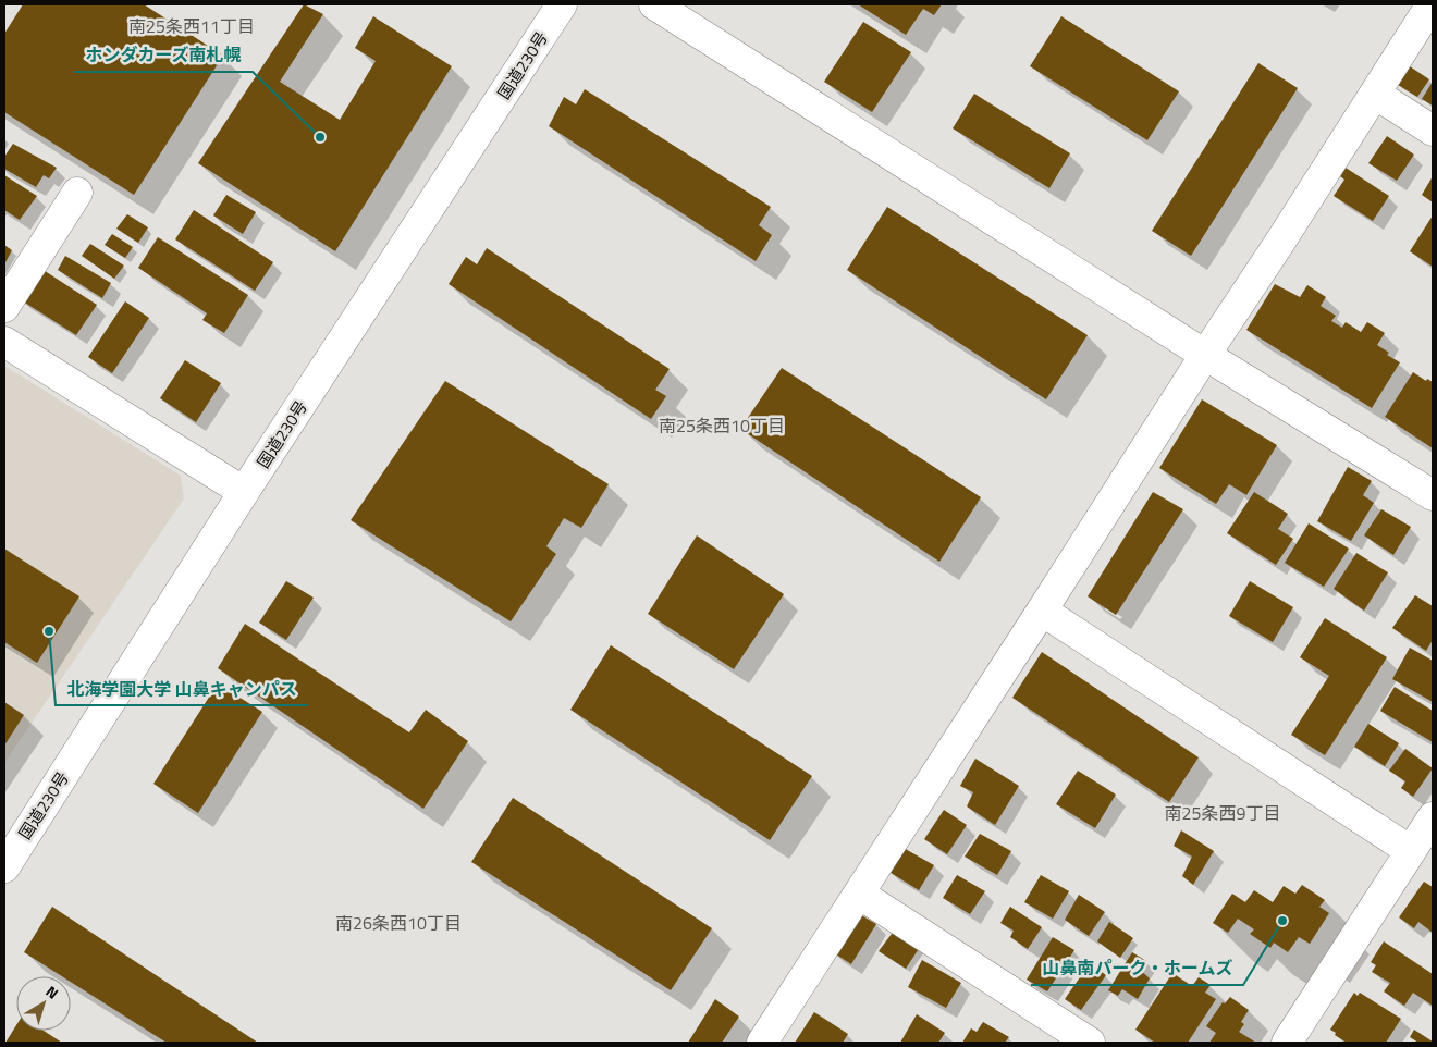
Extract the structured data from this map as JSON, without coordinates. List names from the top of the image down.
{
  "streets": {
    "main road": ["国道230号"]
  },
  "districts": [
    "南25条西11丁目",
    "南25条西10丁目",
    "南25条西9丁目",
    "南26条西10丁目"
  ],
  "places": ["ホンダカーズ南札幌", "北海学園大学 山鼻キャンパス", "山鼻南パーク・ホームズ"],
  "north": "top right"
}
